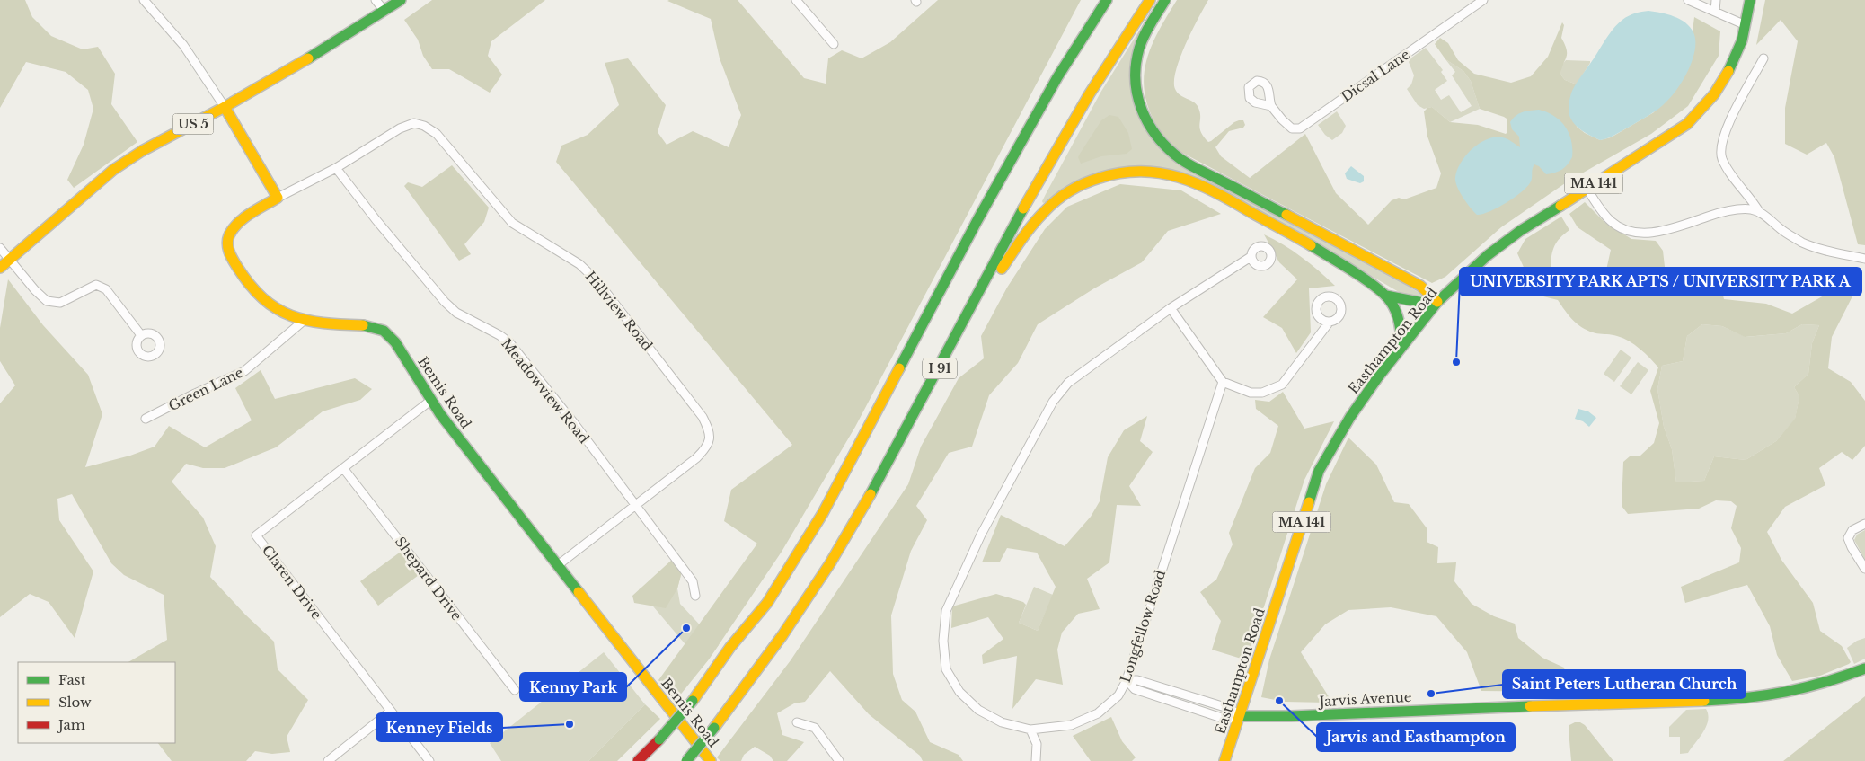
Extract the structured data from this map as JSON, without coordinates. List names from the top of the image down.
{
  "streets": {
    "main road": [
      "US 5",
      "MA 141",
      "Easthampton Road",
      "I 91",
      "Bemis Road",
      "Jarvis Avenue"
    ],
    "street": [
      "Dicsal Lane",
      "Hillview Road",
      "Green Lane",
      "Meadowview Road",
      "Shepard Drive",
      "Claren Drive",
      "Longfellow Road"
    ]
  },
  "crossings": [
    ["Hillview Road", "Meadowview Road"],
    ["Hillview Road", "Bemis Road"],
    ["Easthampton Road", "Jarvis Avenue"],
    ["Green Lane", "Bemis Road"],
    ["Bemis Road", "Claren Drive"],
    ["Shepard Drive", "Claren Drive"]
  ],
  "places": [
    "UNIVERSITY PARK APTS / UNIVERSITY PARK A",
    "Kenny Park",
    "Saint Peters Lutheran Church",
    "Jarvis and Easthampton",
    "Kenney Fields"
  ],
  "legend": ["Fast", "Slow", "Jam"]
}
